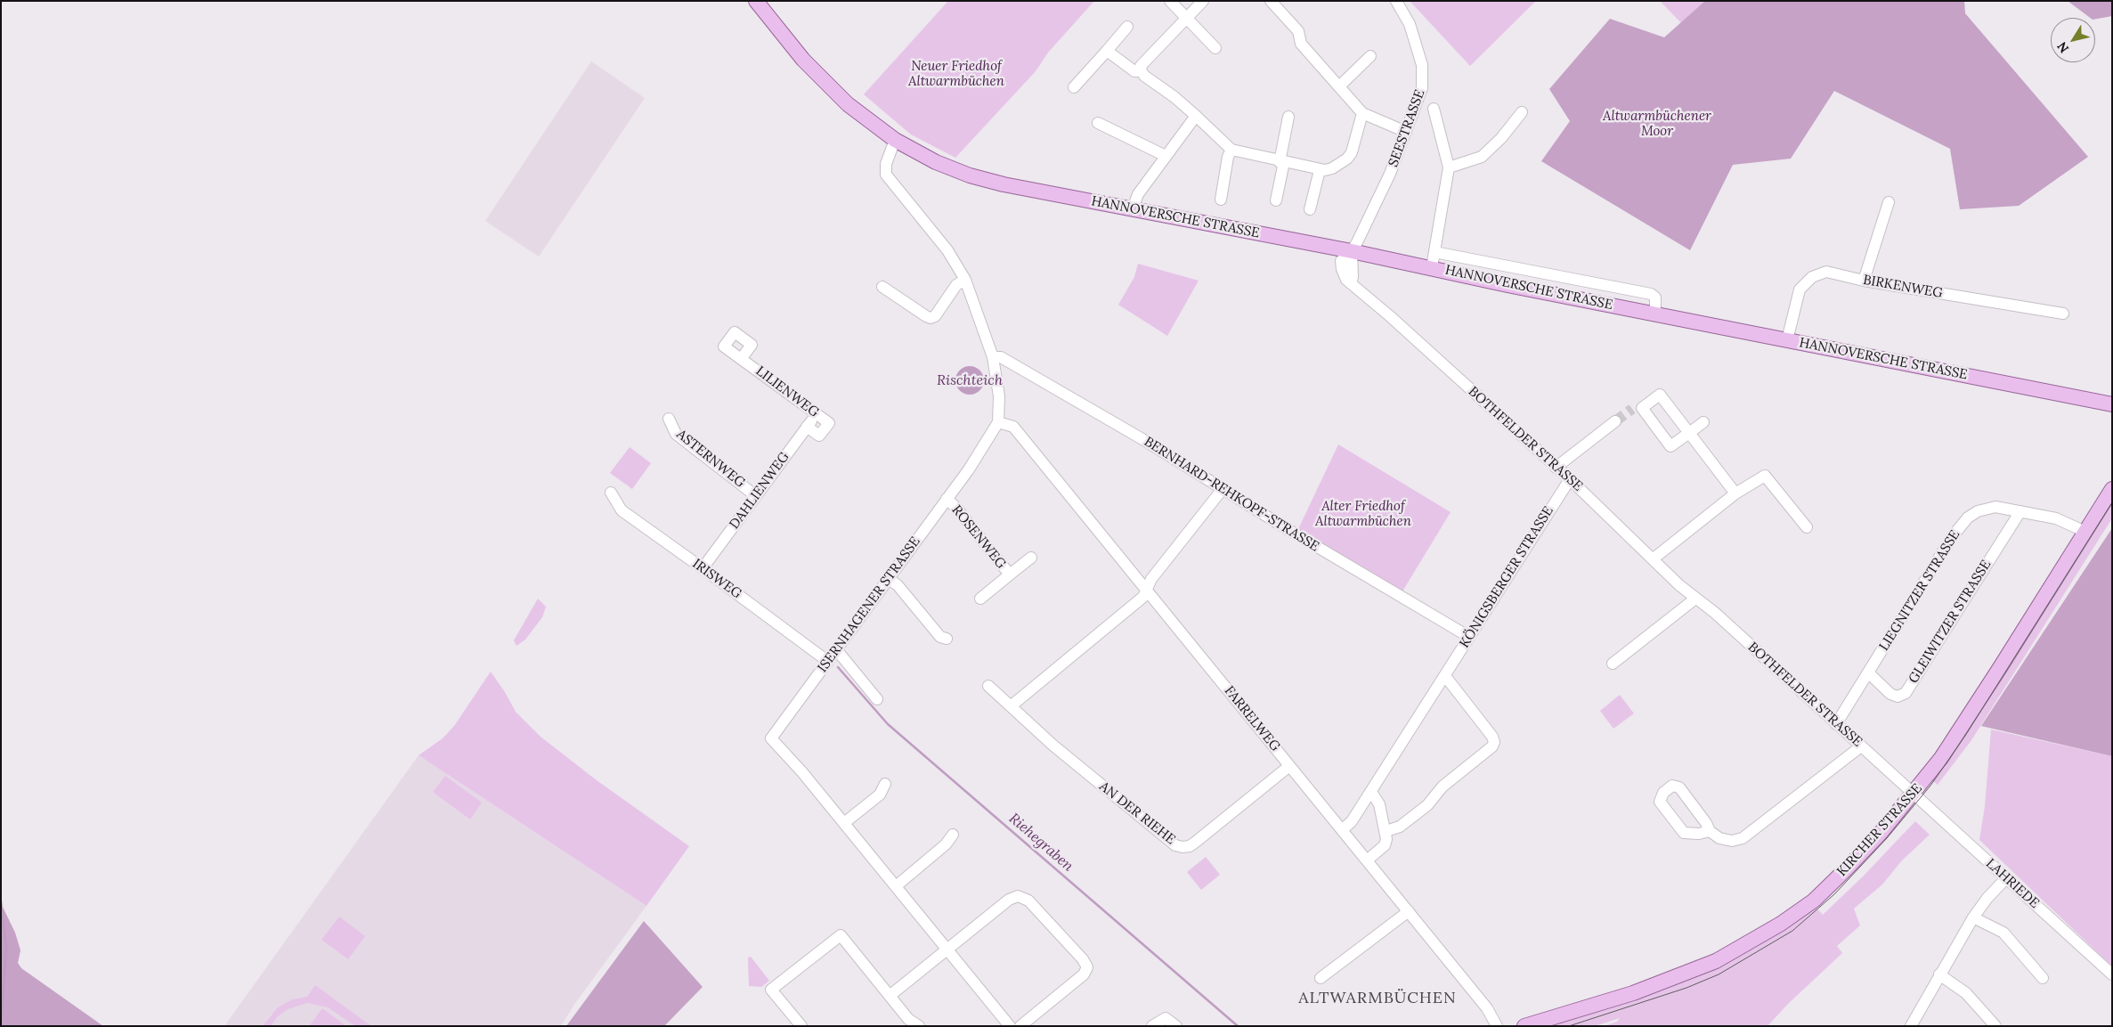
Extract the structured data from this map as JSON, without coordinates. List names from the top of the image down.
{
  "streets": {
    "main road": ["HANNOVERSCHE STRASSE", "KIRCHER STRASSE"],
    "street": [
      "SEESTRASSE",
      "BIRKENWEG",
      "LILIENWEG",
      "BOTHFELDER STRASSE",
      "ASTERNWEG",
      "DAHLIENWEG",
      "BERNHARD-REHKOPF-STRASSE",
      "ROSENWEG",
      "KÖNIGSBERGER STRASSE",
      "IRISWEG",
      "LIEGNITZER STRASSE",
      "ISERNHAGENER STRASSE",
      "GLEIWITZER STRASSE",
      "FARRELWEG",
      "AN DER RIEHE",
      "LAHRIEDE"
    ]
  },
  "crossings": [
    ["SEESTRASSE", "HANNOVERSCHE STRASSE"],
    ["SEESTRASSE", "BOTHFELDER STRASSE"],
    ["HANNOVERSCHE STRASSE", "BIRKENWEG"],
    ["HANNOVERSCHE STRASSE", "BOTHFELDER STRASSE"],
    ["HANNOVERSCHE STRASSE", "ISERNHAGENER STRASSE"],
    ["LILIENWEG", "DAHLIENWEG"],
    ["BOTHFELDER STRASSE", "KÖNIGSBERGER STRASSE"],
    ["BOTHFELDER STRASSE", "LIEGNITZER STRASSE"],
    ["BOTHFELDER STRASSE", "KIRCHER STRASSE"],
    ["BOTHFELDER STRASSE", "LAHRIEDE"],
    ["ASTERNWEG", "DAHLIENWEG"],
    ["DAHLIENWEG", "IRISWEG"],
    ["BERNHARD-REHKOPF-STRASSE", "KÖNIGSBERGER STRASSE"],
    ["BERNHARD-REHKOPF-STRASSE", "ISERNHAGENER STRASSE"],
    ["ROSENWEG", "ISERNHAGENER STRASSE"],
    ["KÖNIGSBERGER STRASSE", "FARRELWEG"],
    ["IRISWEG", "ISERNHAGENER STRASSE"],
    ["LIEGNITZER STRASSE", "GLEIWITZER STRASSE"],
    ["LIEGNITZER STRASSE", "KIRCHER STRASSE"],
    ["ISERNHAGENER STRASSE", "FARRELWEG"],
    ["FARRELWEG", "AN DER RIEHE"],
    ["KIRCHER STRASSE", "LAHRIEDE"]
  ],
  "districts": ["ALTWARMBÜCHEN"],
  "water": ["Rischteich", "Riehegraben"],
  "parks": ["Neuer Friedhof Altwarmbüchen", "Altwarmbüchener Moor", "Alter Friedhof Altwarmbüchen"],
  "north": "bottom left"
}
